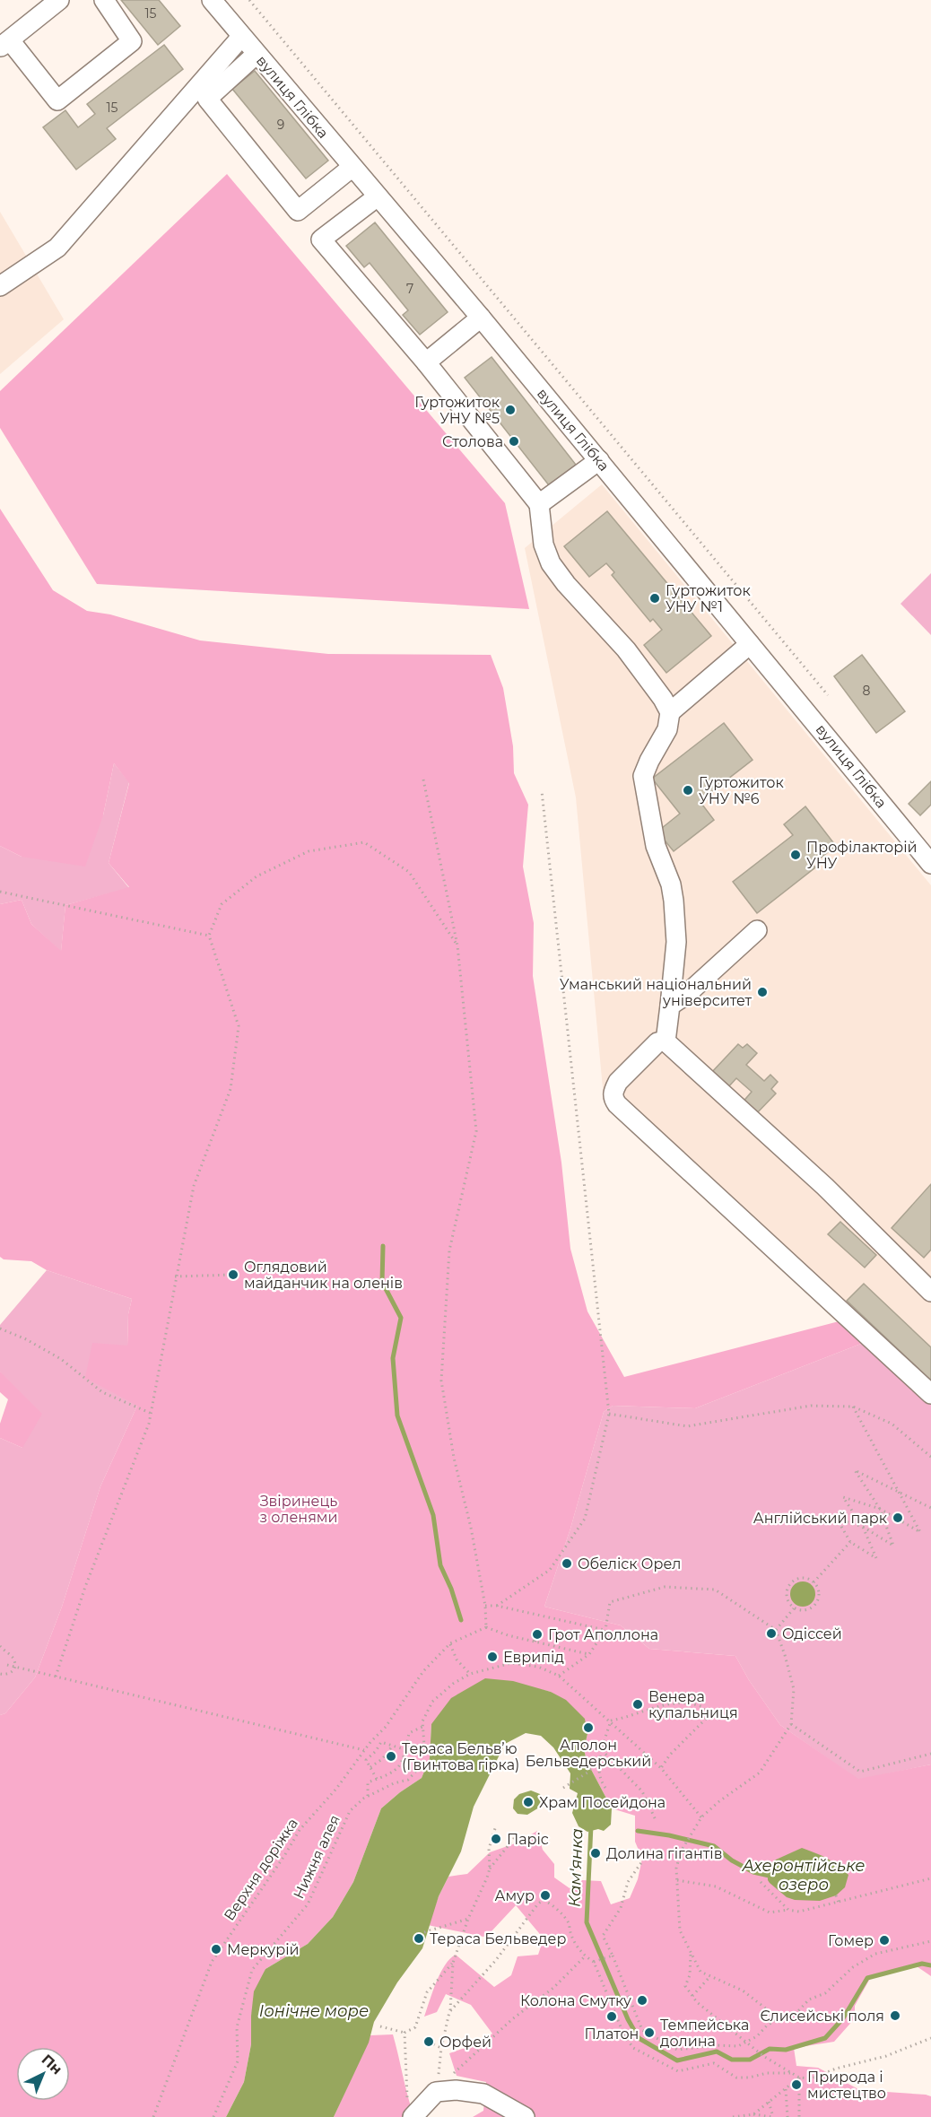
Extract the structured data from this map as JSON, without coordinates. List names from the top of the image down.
{
  "streets": {
    "street": ["вулиця Глібка"],
    "path": ["Нижня алея", "Верхня доріжка"]
  },
  "water": ["Ахеронтійське озеро", "Кам'янка", "Іонічне море"],
  "parks": ["Звіринець з оленями"],
  "places": [
    "Гуртожиток УНУ №5",
    "Столова",
    "Гуртожиток УНУ №1",
    "Гуртожиток УНУ №6",
    "Профілакторій УНУ",
    "Уманський національний університет",
    "Оглядовий майданчик на оленів",
    "Англійський парк",
    "Обеліск Орел",
    "Одіссей",
    "Грот Аполлона",
    "Еврипід",
    "Венера купальниця",
    "Аполон Бельведерський",
    "Тераса Бельв’ю (Гвинтова гірка)",
    "Храм Посейдона",
    "Паріс",
    "Долина гігантів",
    "Амур",
    "Тераса Бельведер",
    "Гомер",
    "Меркурій",
    "Колона Смутку",
    "Єлисейські поля",
    "Платон",
    "Темпейська долина",
    "Орфей",
    "Природа і мистецтво"
  ],
  "house_numbers": [
    "15",
    "15",
    "9",
    "7",
    "8"
  ],
  "north": "top right"
}
